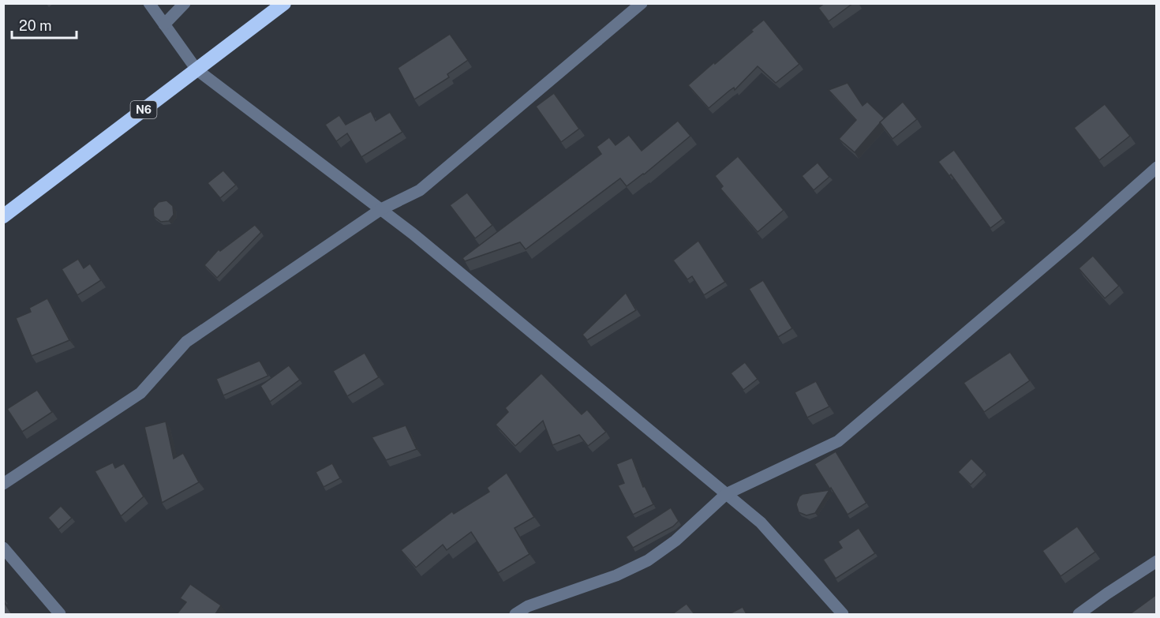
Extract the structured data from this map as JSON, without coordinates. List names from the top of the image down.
{
  "streets": {
    "highway": ["N6"]
  },
  "scale_bar": "20 m"
}
